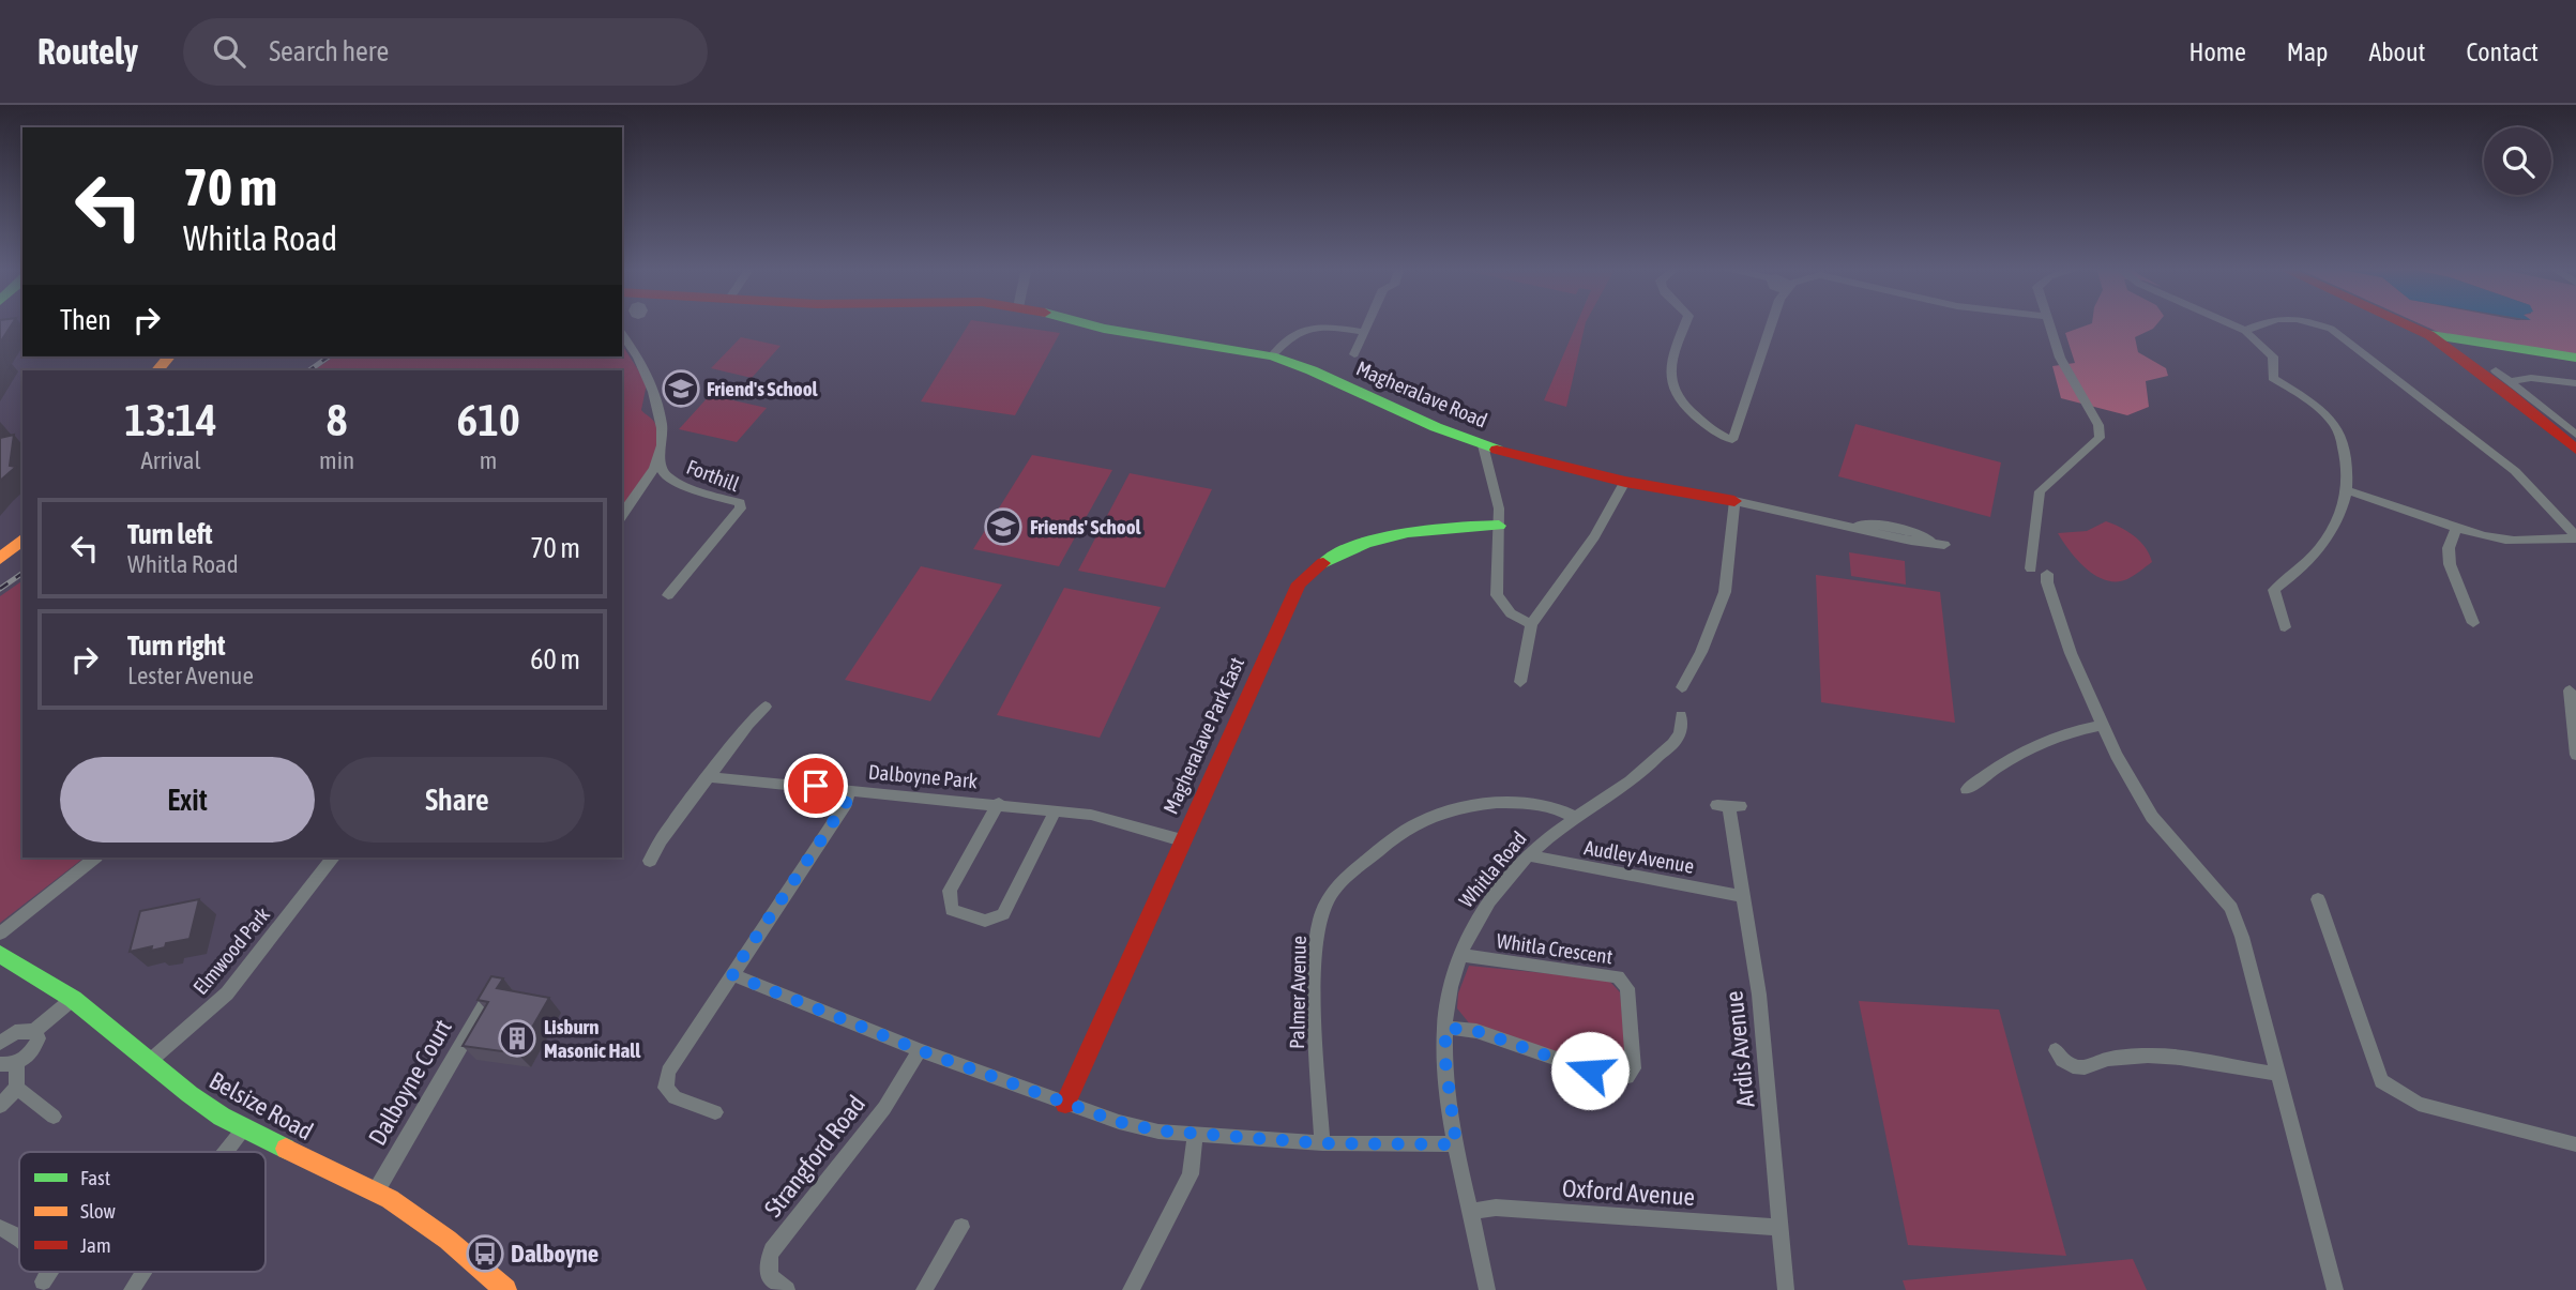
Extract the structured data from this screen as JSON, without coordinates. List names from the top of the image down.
{
  "streets": {
    "street": [
      "Magheralave Road",
      "Forthill",
      "Magheralave Park East",
      "Dalboyne Park",
      "Audley Avenue",
      "Whitla Road",
      "Whitla Crescent",
      "Elmwood Park",
      "Palmer Avenue",
      "Ardis Avenue",
      "Dalboyne Court",
      "Belsize Road",
      "Strangford Road",
      "Oxford Avenue"
    ]
  },
  "crossings": [
    ["Magheralave Park East", "Dalboyne Park"],
    ["Audley Avenue", "Whitla Road"],
    ["Audley Avenue", "Ardis Avenue"],
    ["Whitla Road", "Whitla Crescent"],
    ["Whitla Road", "Palmer Avenue"],
    ["Whitla Road", "Oxford Avenue"],
    ["Elmwood Park", "Belsize Road"],
    ["Ardis Avenue", "Oxford Avenue"],
    ["Dalboyne Court", "Belsize Road"]
  ],
  "places": {
    "school or university": ["Friend's School", "Friends' School"],
    "building": ["Lisburn Masonic Hall"],
    "bus stop": ["Dalboyne"]
  },
  "legend": ["Fast", "Slow", "Jam"],
  "page": {
    "header": "Routely",
    "search": "Search here",
    "nav": [
      "Home",
      "Map",
      "About",
      "Contact"
    ],
    "turn": ["70 m", "Whitla Road"],
    "then": "Then",
    "eta": [
      "13:14",
      "Arrival",
      "8",
      "min",
      "610",
      "m"
    ],
    "list": [
      {
        "name": "Turn left",
        "note": "Whitla Road",
        "value": "70 m"
      },
      {
        "name": "Turn right",
        "note": "Lester Avenue",
        "value": "60 m"
      }
    ],
    "buttons": ["Exit", "Share"]
  }
}
